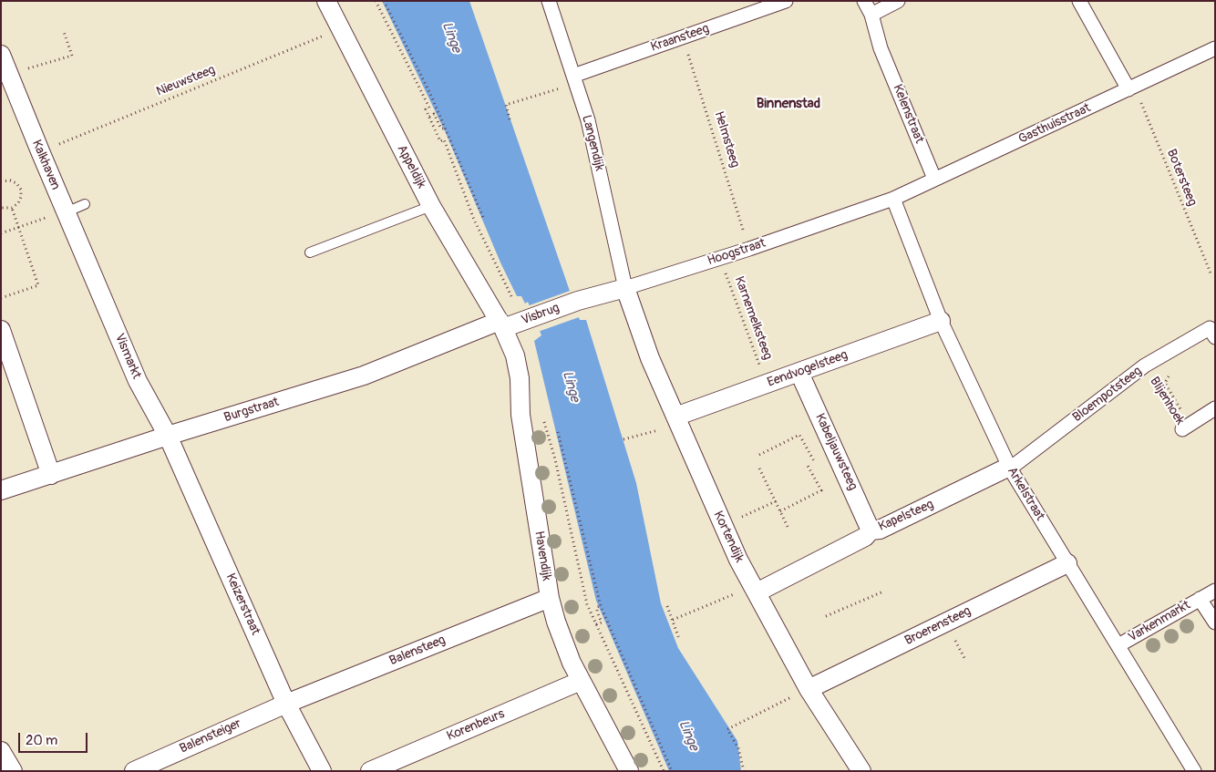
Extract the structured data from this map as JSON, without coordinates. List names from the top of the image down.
{
  "streets": {
    "street": [
      "Kraansteeg",
      "Kelenstraat",
      "Gasthuisstraat",
      "Langendijk",
      "Kalkhaven",
      "Appeldijk",
      "Hoogstraat",
      "Visbrug",
      "Vismarkt",
      "Eendvogelsteeg",
      "Bloempotsteeg",
      "Blijenhoek",
      "Burgstraat",
      "Kabeljauwsteeg",
      "Arkelstraat",
      "Kapelsteeg",
      "Kortendijk",
      "Havendijk",
      "Keizerstraat",
      "Varkenmarkt",
      "Broerensteeg",
      "Balensteeg",
      "Korenbeurs",
      "Balensteiger"
    ],
    "path": [
      "Nieuwsteeg",
      "Helmsteeg",
      "Botersteeg",
      "Karnemelksteeg"
    ]
  },
  "crossings": [
    ["Kraansteeg", "Helmsteeg"],
    ["Kraansteeg", "Langendijk"],
    ["Nieuwsteeg", "Kalkhaven"],
    ["Nieuwsteeg", "Appeldijk"],
    ["Kelenstraat", "Gasthuisstraat"],
    ["Gasthuisstraat", "Botersteeg"],
    ["Gasthuisstraat", "Hoogstraat"],
    ["Gasthuisstraat", "Arkelstraat"],
    ["Helmsteeg", "Hoogstraat"],
    ["Langendijk", "Hoogstraat"],
    ["Langendijk", "Kortendijk"],
    ["Kalkhaven", "Vismarkt"],
    ["Appeldijk", "Visbrug"],
    ["Appeldijk", "Burgstraat"],
    ["Appeldijk", "Havendijk"],
    ["Hoogstraat", "Visbrug"],
    ["Hoogstraat", "Karnemelksteeg"],
    ["Hoogstraat", "Arkelstraat"],
    ["Hoogstraat", "Kortendijk"],
    ["Visbrug", "Burgstraat"],
    ["Visbrug", "Havendijk"],
    ["Karnemelksteeg", "Eendvogelsteeg"],
    ["Vismarkt", "Burgstraat"],
    ["Vismarkt", "Keizerstraat"],
    ["Eendvogelsteeg", "Kabeljauwsteeg"],
    ["Eendvogelsteeg", "Arkelstraat"],
    ["Eendvogelsteeg", "Kortendijk"],
    ["Bloempotsteeg", "Blijenhoek"],
    ["Bloempotsteeg", "Arkelstraat"],
    ["Bloempotsteeg", "Kapelsteeg"],
    ["Burgstraat", "Havendijk"],
    ["Burgstraat", "Keizerstraat"],
    ["Kabeljauwsteeg", "Kapelsteeg"],
    ["Arkelstraat", "Kapelsteeg"],
    ["Arkelstraat", "Varkenmarkt"],
    ["Arkelstraat", "Broerensteeg"],
    ["Kapelsteeg", "Kortendijk"],
    ["Kortendijk", "Broerensteeg"],
    ["Havendijk", "Balensteeg"],
    ["Havendijk", "Korenbeurs"],
    ["Keizerstraat", "Balensteeg"],
    ["Keizerstraat", "Balensteiger"],
    ["Balensteeg", "Balensteiger"]
  ],
  "districts": ["Binnenstad"],
  "water": ["Linge"],
  "scale_bar": "20 m"
}
